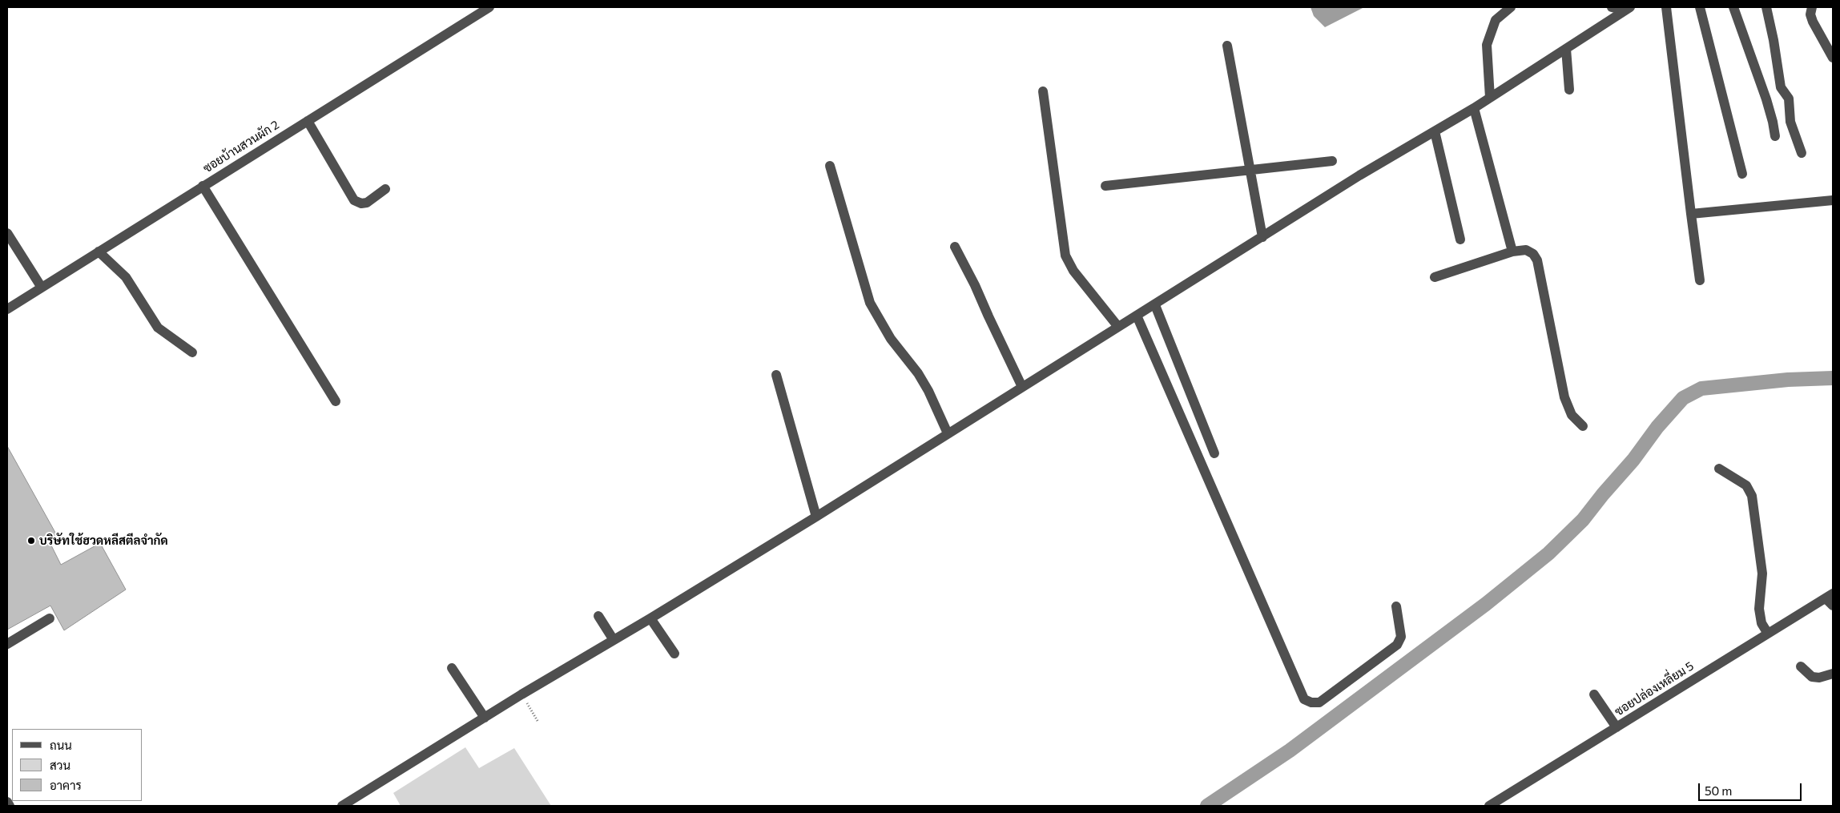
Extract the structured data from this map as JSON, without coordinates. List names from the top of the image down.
{
  "streets": {
    "street": ["ซอยบ้านสวนผัก 2", "ซอยปล่องเหลี่ยม 5"]
  },
  "places": ["บริษัทใช้ฮวดหลีสตีลจำกัด"],
  "legend": ["ถนน", "สวน", "อาคาร"],
  "scale_bar": "50 m"
}
